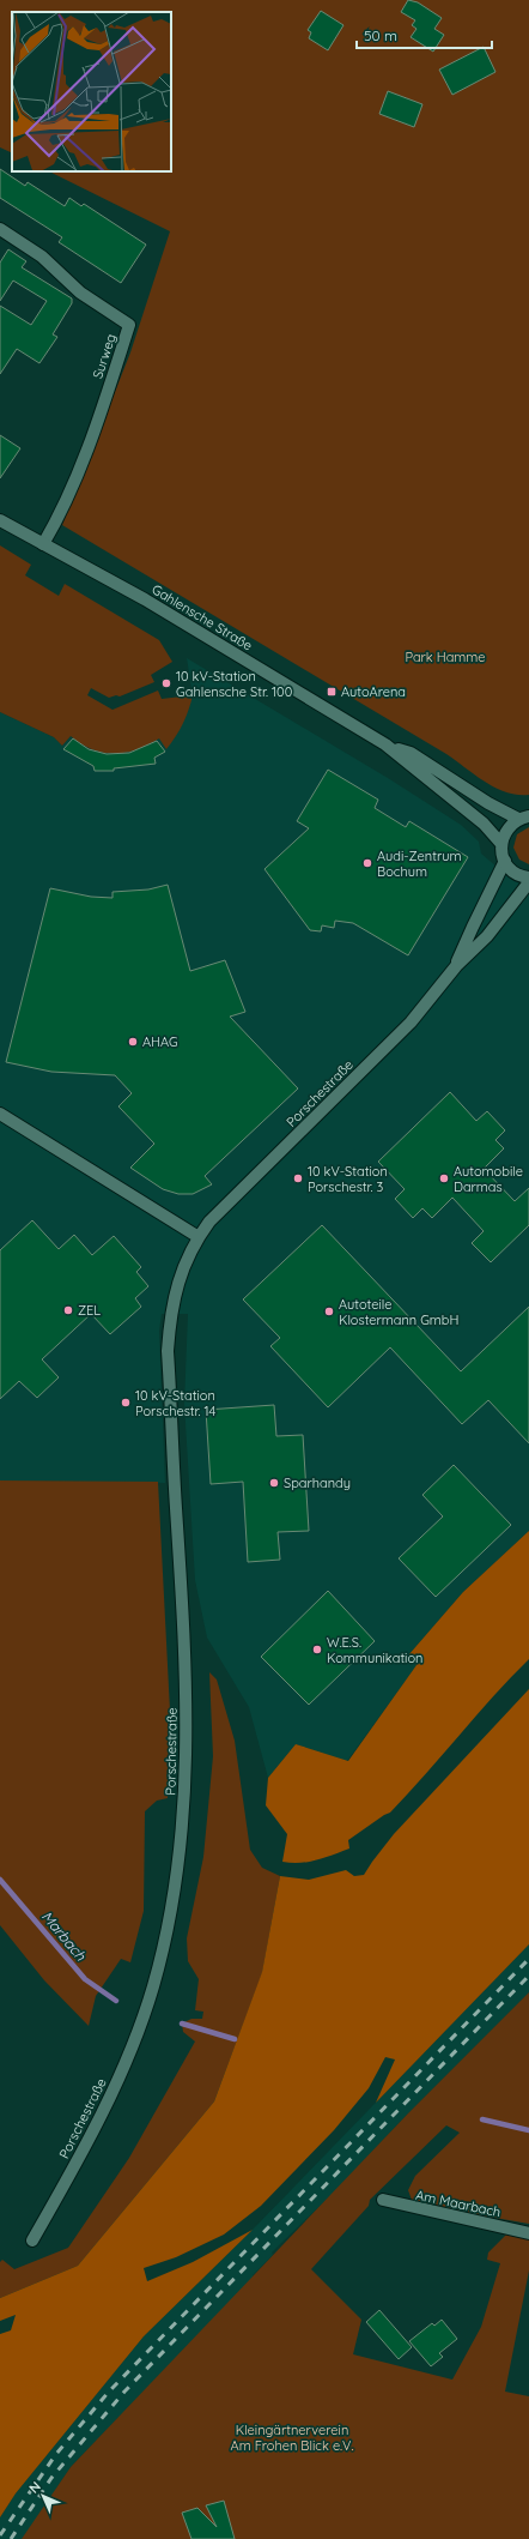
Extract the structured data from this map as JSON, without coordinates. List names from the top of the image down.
{
  "streets": {
    "street": [
      "Surweg",
      "Gahlensche Straße",
      "Porschestraße",
      "Am Maarbach"
    ]
  },
  "crossings": [
    ["Surweg", "Gahlensche Straße"],
    ["Gahlensche Straße", "Porschestraße"]
  ],
  "water": ["Marbach"],
  "parks": ["Park Hamme", "Kleingärtnerverein Am Frohen Blick e.V."],
  "places": {
    "other": [
      "10 kV-Station Gahlensche Str. 100",
      "Audi-Zentrum Bochum",
      "AHAG",
      "10 kV-Station Porschestr. 3",
      "Automobile Darmas",
      "ZEL",
      "Autoteile Klostermann GmbH",
      "10 kV-Station Porschestr. 14",
      "Sparhandy",
      "W.E.S. Kommunikation"
    ],
    "transit": ["AutoArena"]
  },
  "scale_bar": "50 m",
  "north": "top left"
}
